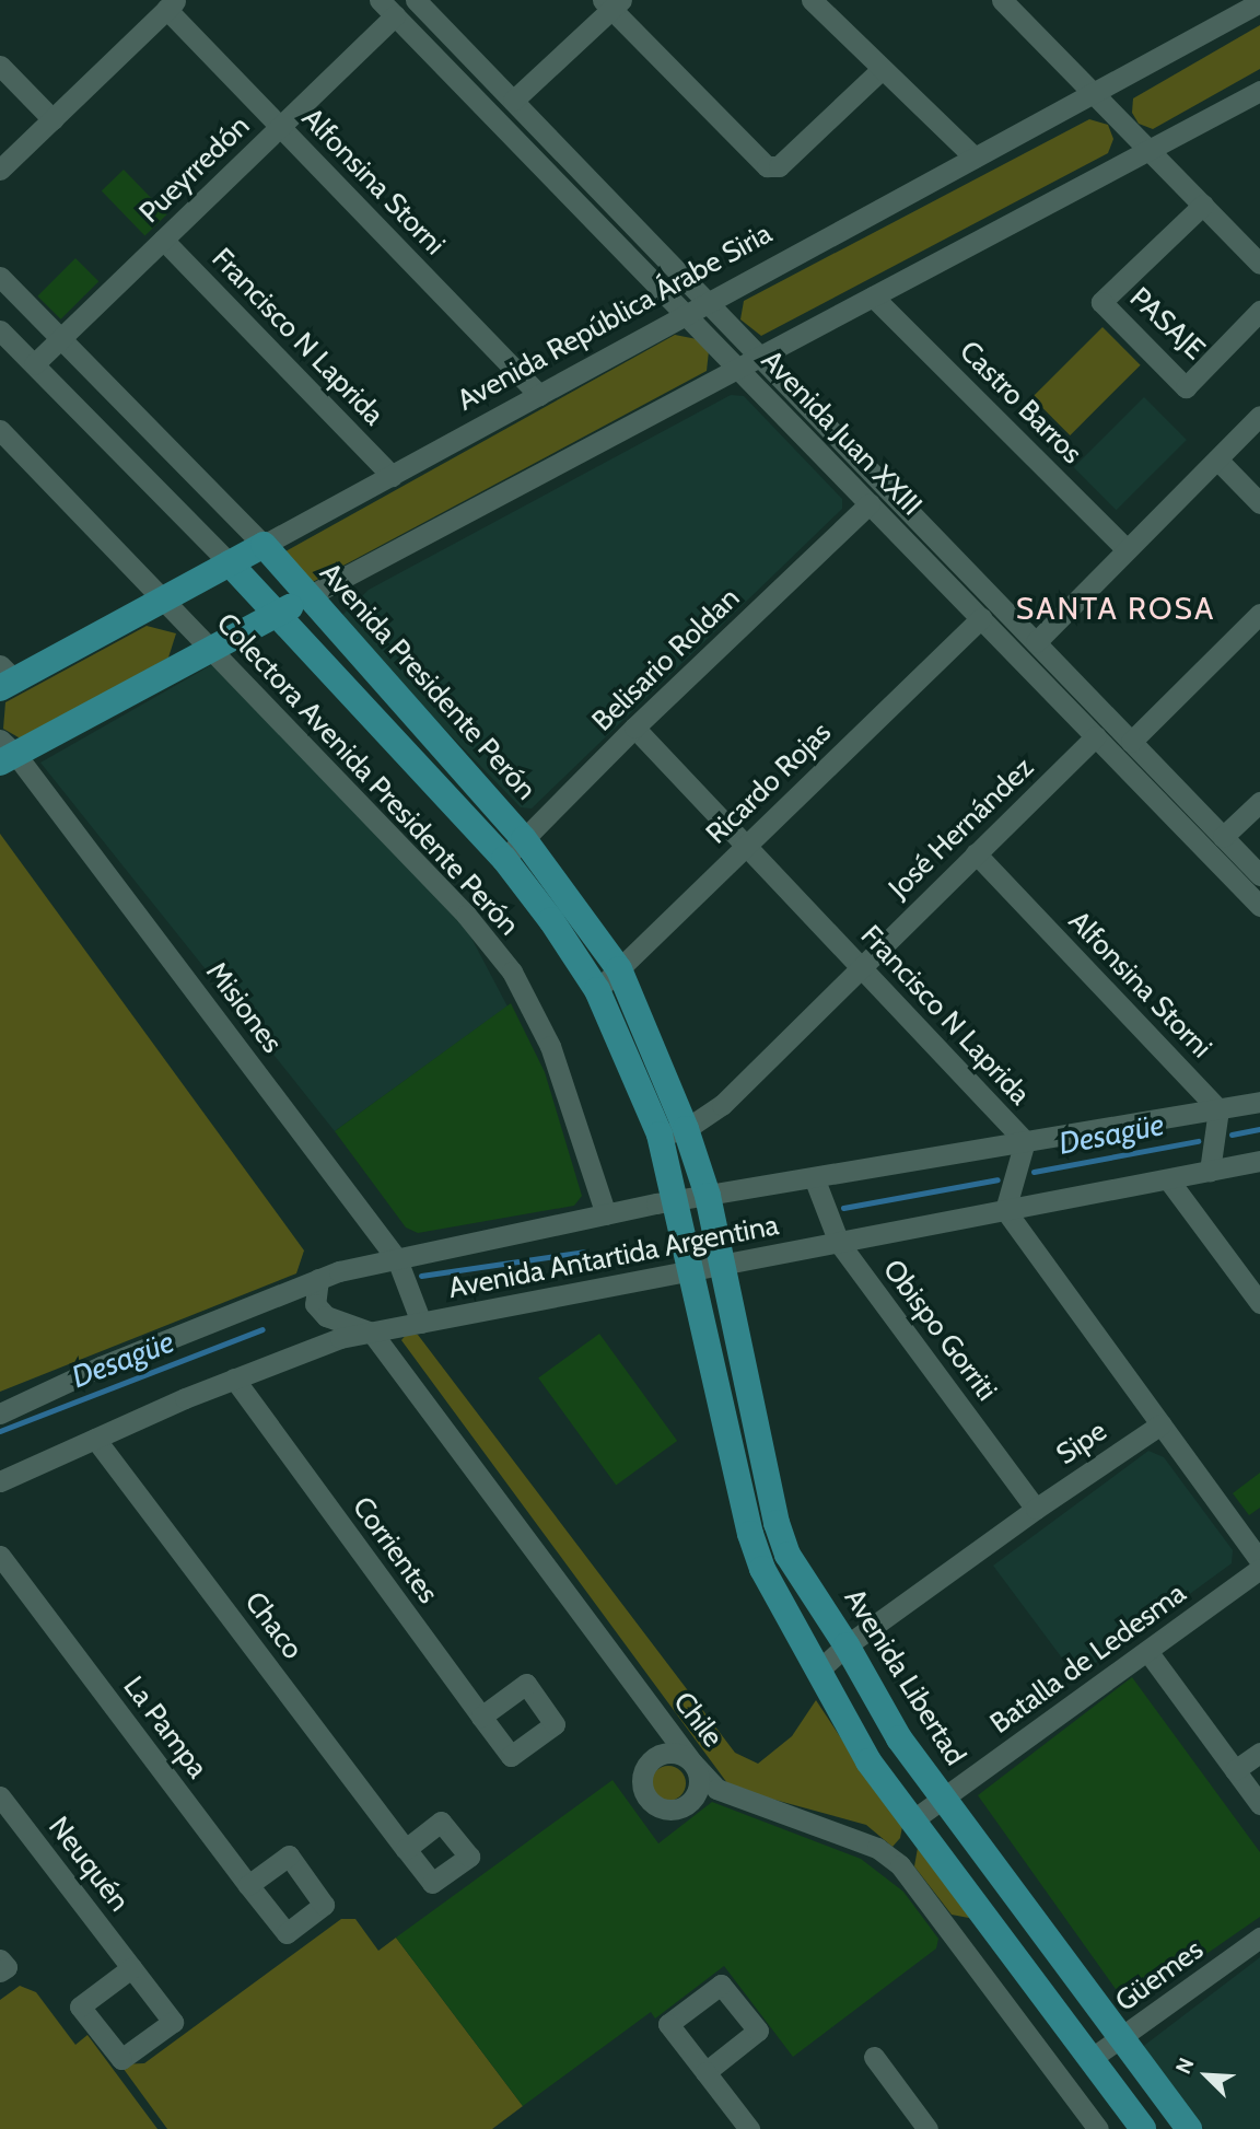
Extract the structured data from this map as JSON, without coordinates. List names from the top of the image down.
{
  "streets": {
    "main road": ["Avenida República Árabe Siria", "Avenida Presidente Perón", "Avenida Libertad"],
    "street": [
      "Pueyrredón",
      "Alfonsina Storni",
      "PASAJE",
      "Francisco N Laprida",
      "Castro Barros",
      "Avenida Juan XXIII",
      "Belisario Roldan",
      "Colectora Avenida Presidente Perón",
      "Ricardo Rojas",
      "José Hernández",
      "Misiones",
      "Avenida Antartida Argentina",
      "Obispo Gorriti",
      "Sipe",
      "Corrientes",
      "Chaco",
      "Batalla de Ledesma",
      "Chile",
      "La Pampa",
      "Neuquén",
      "Güemes"
    ]
  },
  "crossings": [
    ["Pueyrredón", "Alfonsina Storni"],
    ["Pueyrredón", "Francisco N Laprida"],
    ["Pueyrredón", "Avenida Juan XXIII"],
    ["Pueyrredón", "Avenida Presidente Perón"],
    ["Alfonsina Storni", "Avenida República Árabe Siria"],
    ["Alfonsina Storni", "José Hernández"],
    ["Alfonsina Storni", "Avenida Antartida Argentina"],
    ["Avenida República Árabe Siria", "Francisco N Laprida"],
    ["Avenida República Árabe Siria", "Avenida Juan XXIII"],
    ["Avenida República Árabe Siria", "Avenida Presidente Perón"],
    ["Avenida República Árabe Siria", "Colectora Avenida Presidente Perón"],
    ["Francisco N Laprida", "Belisario Roldan"],
    ["Francisco N Laprida", "Ricardo Rojas"],
    ["Francisco N Laprida", "José Hernández"],
    ["Francisco N Laprida", "Avenida Antartida Argentina"],
    ["Avenida Juan XXIII", "Belisario Roldan"],
    ["Avenida Juan XXIII", "Ricardo Rojas"],
    ["Avenida Juan XXIII", "José Hernández"],
    ["Belisario Roldan", "Avenida Presidente Perón"],
    ["Avenida Presidente Perón", "Ricardo Rojas"],
    ["Avenida Presidente Perón", "José Hernández"],
    ["Avenida Presidente Perón", "Avenida Antartida Argentina"],
    ["Avenida Presidente Perón", "Avenida Libertad"],
    ["Colectora Avenida Presidente Perón", "Avenida Antartida Argentina"],
    ["Misiones", "Avenida Antartida Argentina"],
    ["Avenida Antartida Argentina", "Obispo Gorriti"],
    ["Avenida Antartida Argentina", "Corrientes"],
    ["Avenida Antartida Argentina", "Chaco"],
    ["Avenida Antartida Argentina", "Avenida Libertad"],
    ["Avenida Antartida Argentina", "Chile"],
    ["Obispo Gorriti", "Sipe"],
    ["Sipe", "Avenida Libertad"],
    ["Batalla de Ledesma", "Avenida Libertad"],
    ["Avenida Libertad", "Güemes"]
  ],
  "districts": ["SANTA ROSA"],
  "water": ["Desagüe"],
  "north": "top left"
}
